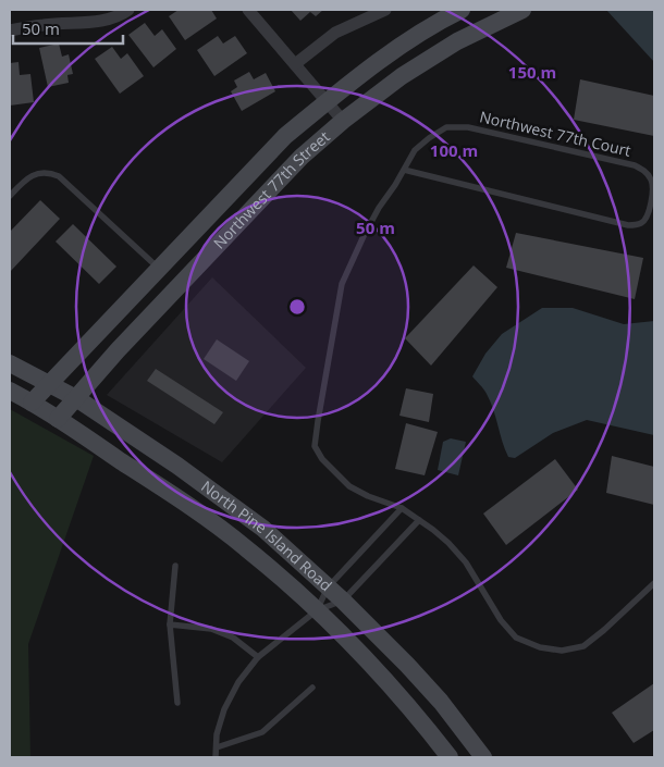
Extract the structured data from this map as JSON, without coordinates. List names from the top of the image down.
{
  "streets": {
    "street": ["Northwest 77th Street", "North Pine Island Road"],
    "lane": ["Northwest 77th Court"]
  },
  "crossings": [
    ["Northwest 77th Street", "North Pine Island Road"]
  ],
  "scale_bar": "50 m",
  "rings": ["150 m", "100 m", "50 m"]
}
